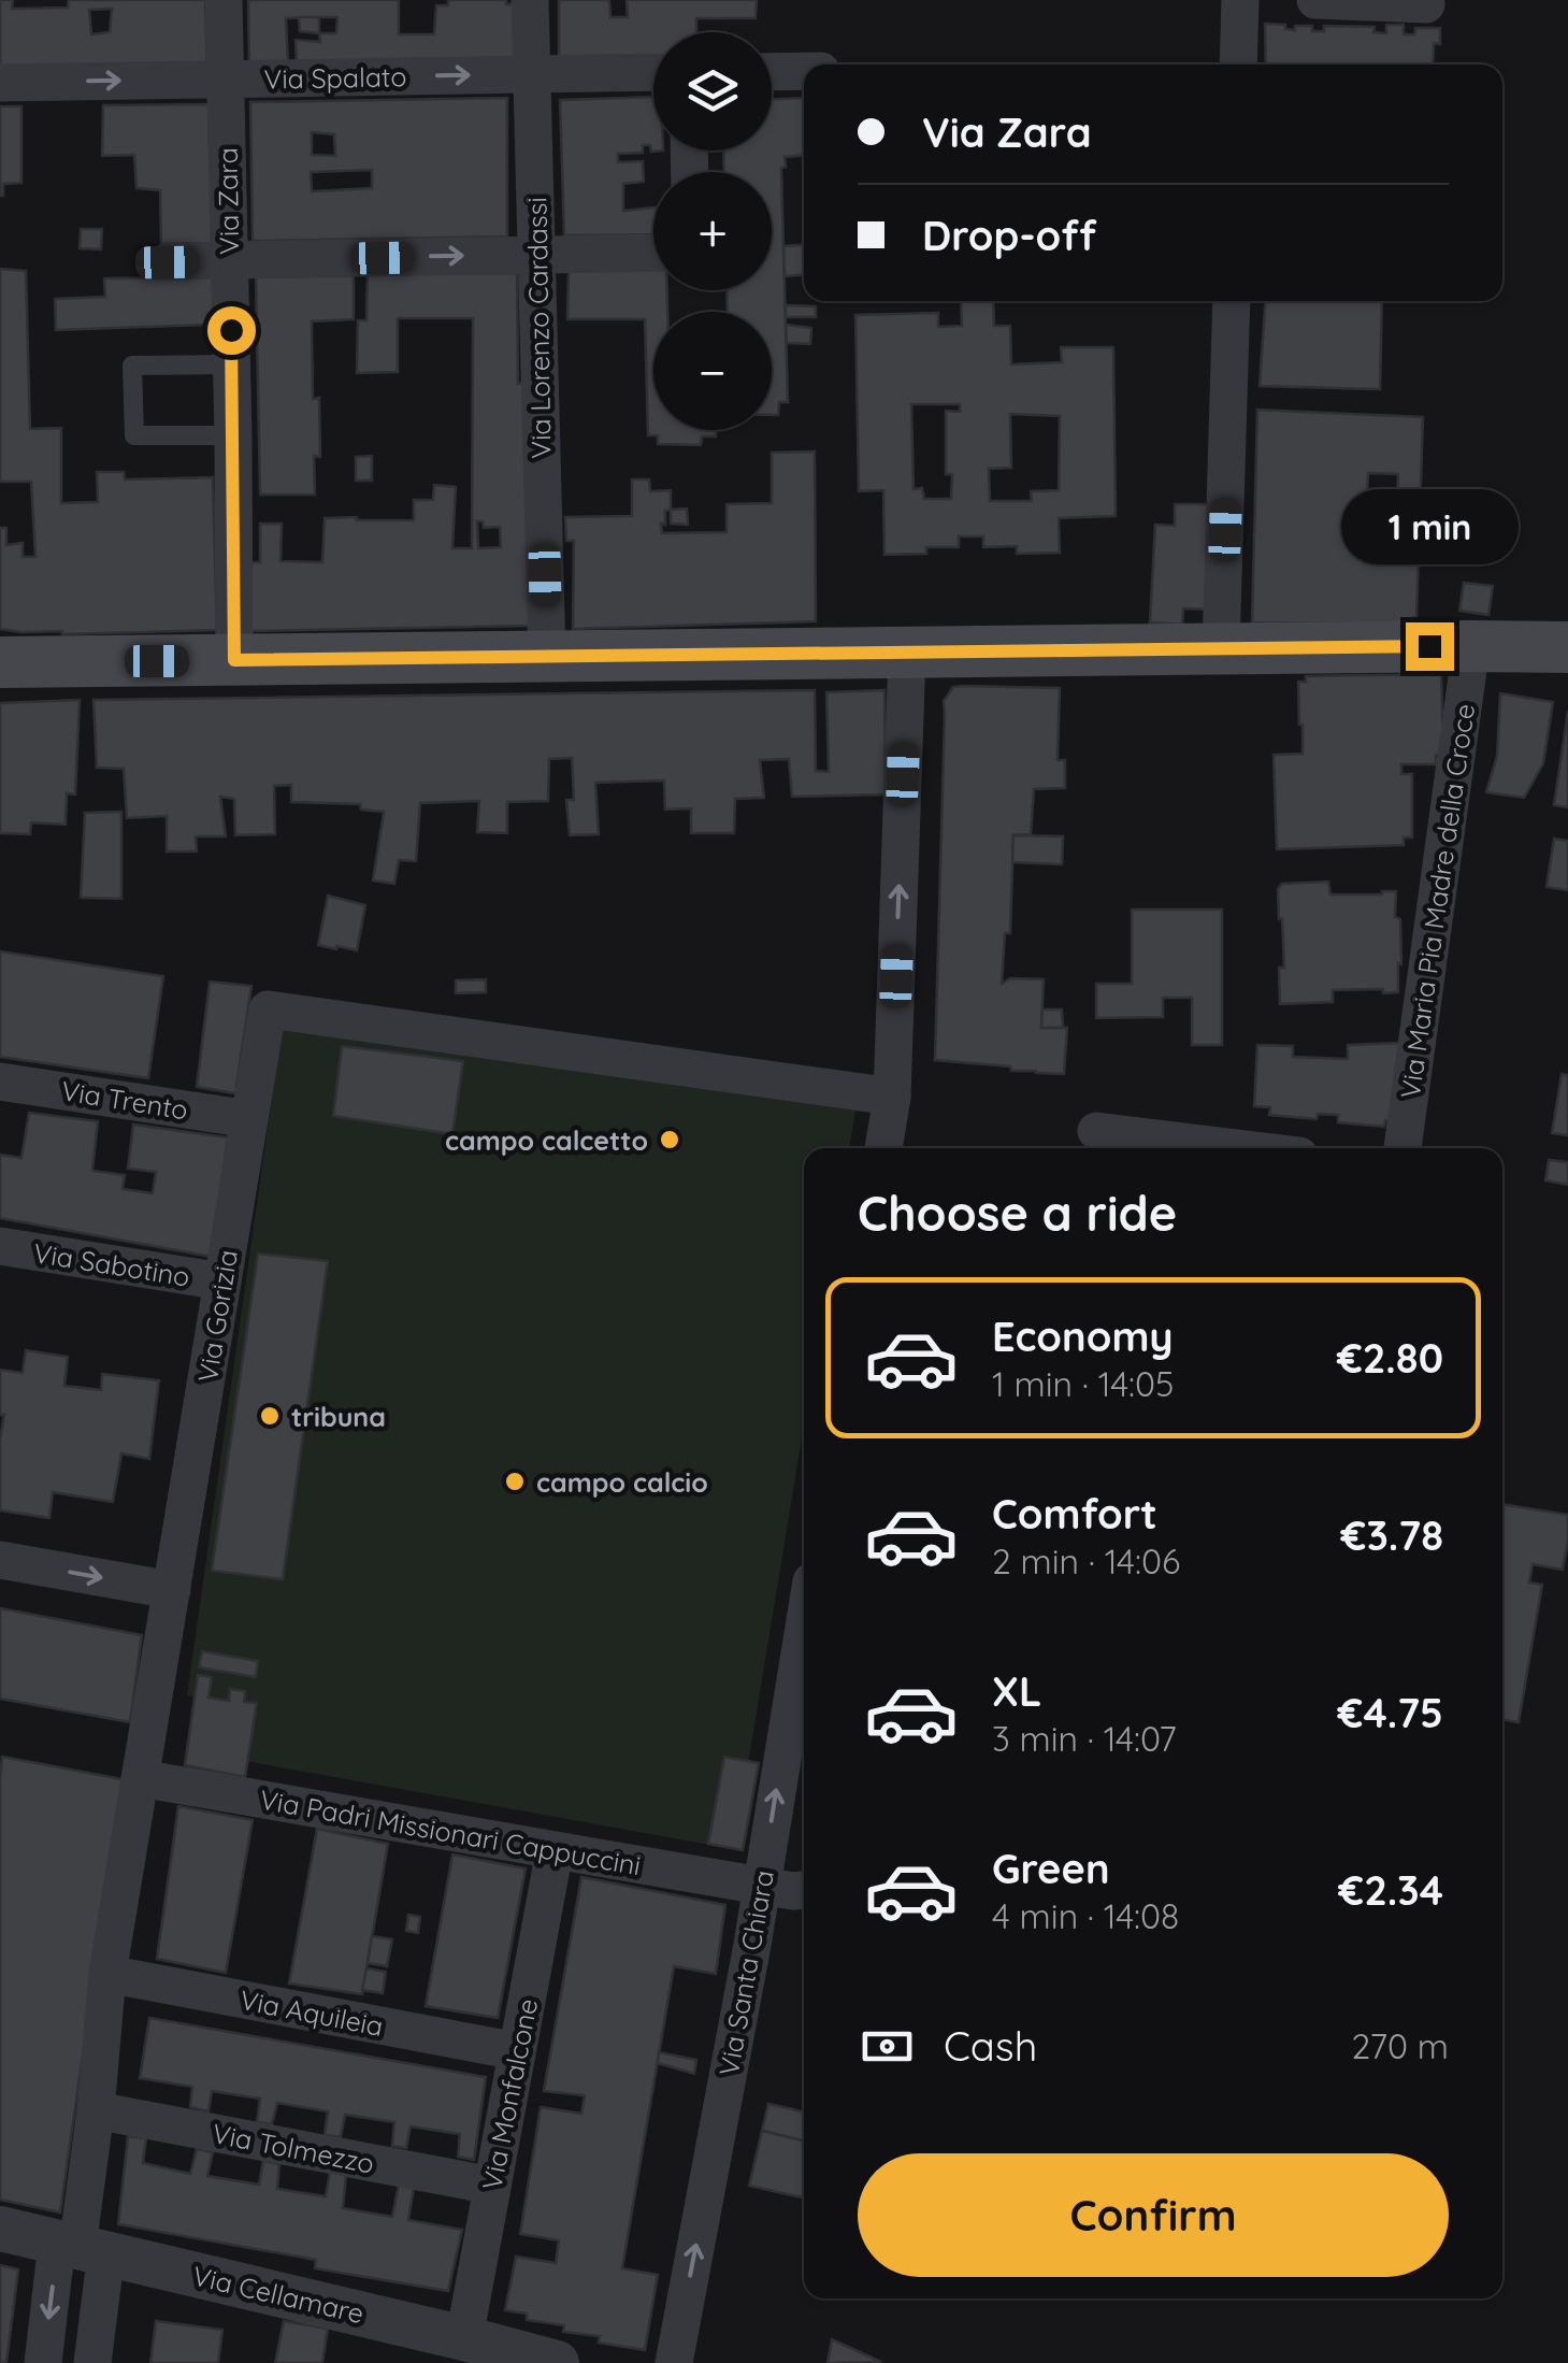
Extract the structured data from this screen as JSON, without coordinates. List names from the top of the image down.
{
  "streets": {
    "street": [
      "Via Spalato",
      "Via Zara",
      "Via Lorenzo Cardassi",
      "Via Maria Pia Madre della Croce",
      "Via Trento",
      "Via Sabotino",
      "Via Gorizia",
      "Via Padri Missionari Cappuccini",
      "Via Santa Chiara",
      "Via Aquileia",
      "Via Monfalcone",
      "Via Tolmezzo",
      "Via Cellamare"
    ]
  },
  "crossings": [
    ["Via Spalato", "Via Zara"],
    ["Via Spalato", "Via Lorenzo Cardassi"],
    ["Via Trento", "Via Gorizia"],
    ["Via Sabotino", "Via Gorizia"],
    ["Via Gorizia", "Via Padri Missionari Cappuccini"],
    ["Via Gorizia", "Via Aquileia"],
    ["Via Gorizia", "Via Tolmezzo"],
    ["Via Gorizia", "Via Cellamare"],
    ["Via Padri Missionari Cappuccini", "Via Santa Chiara"],
    ["Via Padri Missionari Cappuccini", "Via Monfalcone"],
    ["Via Aquileia", "Via Monfalcone"],
    ["Via Monfalcone", "Via Tolmezzo"],
    ["Via Monfalcone", "Via Cellamare"]
  ],
  "one_way": ["Via Santa Chiara"],
  "places": ["campo calcetto", "tribuna", "campo calcio"],
  "page": {
    "map_buttons": ["+", "−"],
    "banner": ["Via Zara", "Drop-off"],
    "bubble": "1 min",
    "heading": "Choose a ride",
    "list": [
      {
        "name": "Economy",
        "note": "1 min · 14:05",
        "value": "€2.80"
      },
      {
        "name": "Comfort",
        "note": "2 min · 14:06",
        "value": "€3.78"
      },
      {
        "name": "XL",
        "note": "3 min · 14:07",
        "value": "€4.75"
      },
      {
        "name": "Green",
        "note": "4 min · 14:08",
        "value": "€2.34"
      }
    ],
    "pay": ["Cash", "270 m"],
    "buttons": "Confirm"
  }
}
